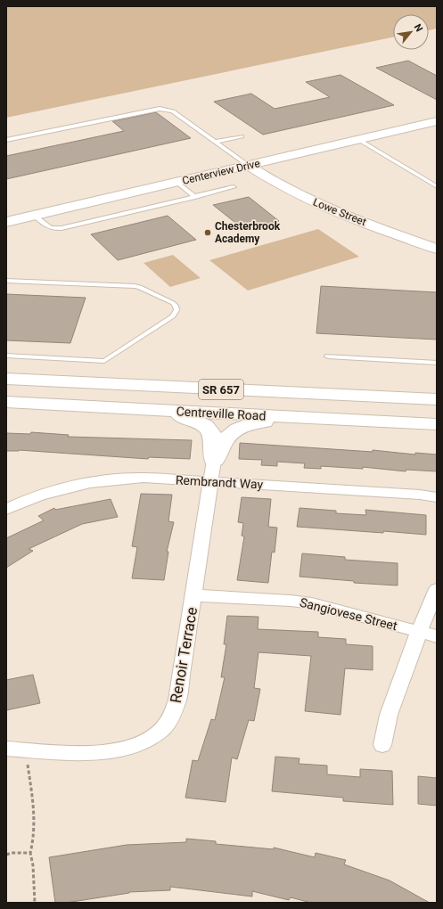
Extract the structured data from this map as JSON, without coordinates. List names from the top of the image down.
{
  "streets": {
    "main road": ["SR 657", "Centreville Road"],
    "street": [
      "Centerview Drive",
      "Lowe Street",
      "Rembrandt Way",
      "Sangiovese Street",
      "Renoir Terrace"
    ]
  },
  "crossings": [
    ["Centerview Drive", "Lowe Street"],
    ["Rembrandt Way", "Renoir Terrace"],
    ["Sangiovese Street", "Renoir Terrace"]
  ],
  "places": ["Chesterbrook Academy"],
  "north": "top right"
}
